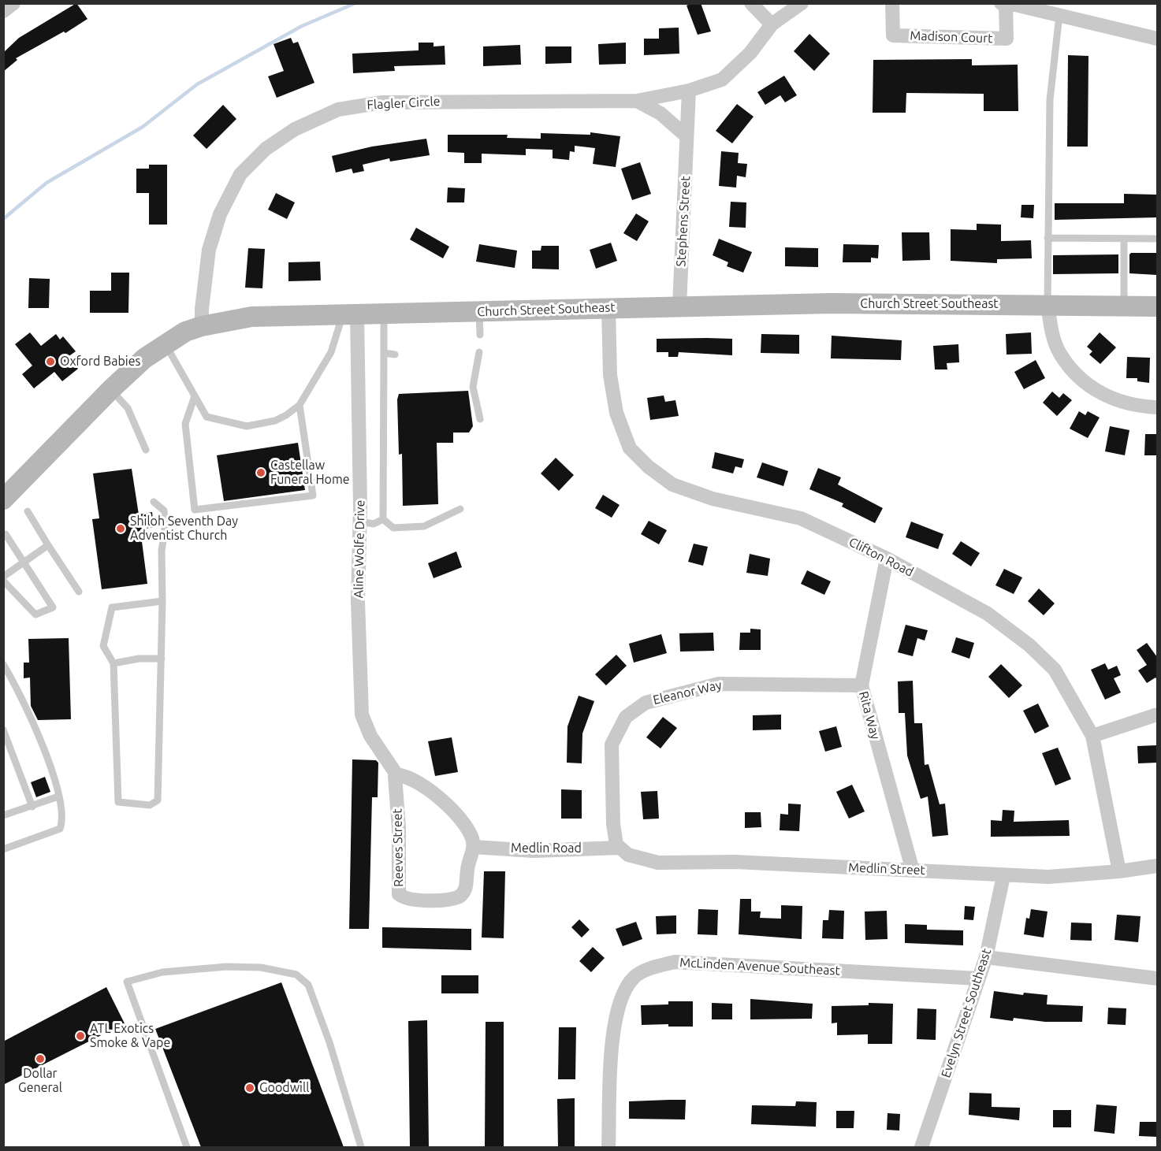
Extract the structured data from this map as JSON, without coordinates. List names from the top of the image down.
{
  "streets": {
    "street": [
      "Madison Court",
      "Flagler Circle",
      "Stephens Street",
      "Church Street Southeast",
      "Aline Wolfe Drive",
      "Clifton Road",
      "Eleanor Way",
      "Rita Way",
      "Reeves Street",
      "Medlin Road",
      "Medlin Street",
      "McLinden Avenue Southeast",
      "Evelyn Street Southeast"
    ]
  },
  "crossings": [
    ["Flagler Circle", "Stephens Street"],
    ["Flagler Circle", "Church Street Southeast"],
    ["Stephens Street", "Church Street Southeast"],
    ["Church Street Southeast", "Aline Wolfe Drive"],
    ["Church Street Southeast", "Clifton Road"],
    ["Aline Wolfe Drive", "Reeves Street"],
    ["Clifton Road", "Rita Way"],
    ["Clifton Road", "Medlin Street"],
    ["Eleanor Way", "Rita Way"],
    ["Eleanor Way", "Medlin Road"],
    ["Eleanor Way", "Medlin Street"],
    ["Rita Way", "Medlin Street"],
    ["Reeves Street", "Medlin Road"],
    ["Medlin Road", "Medlin Street"],
    ["Medlin Street", "Evelyn Street Southeast"],
    ["McLinden Avenue Southeast", "Evelyn Street Southeast"]
  ],
  "places": [
    "Oxford Babies",
    "Castellaw Funeral Home",
    "Shiloh Seventh Day Adventist Church",
    "ATL Exotics Smoke & Vape",
    "Dollar General",
    "Goodwill"
  ]
}
